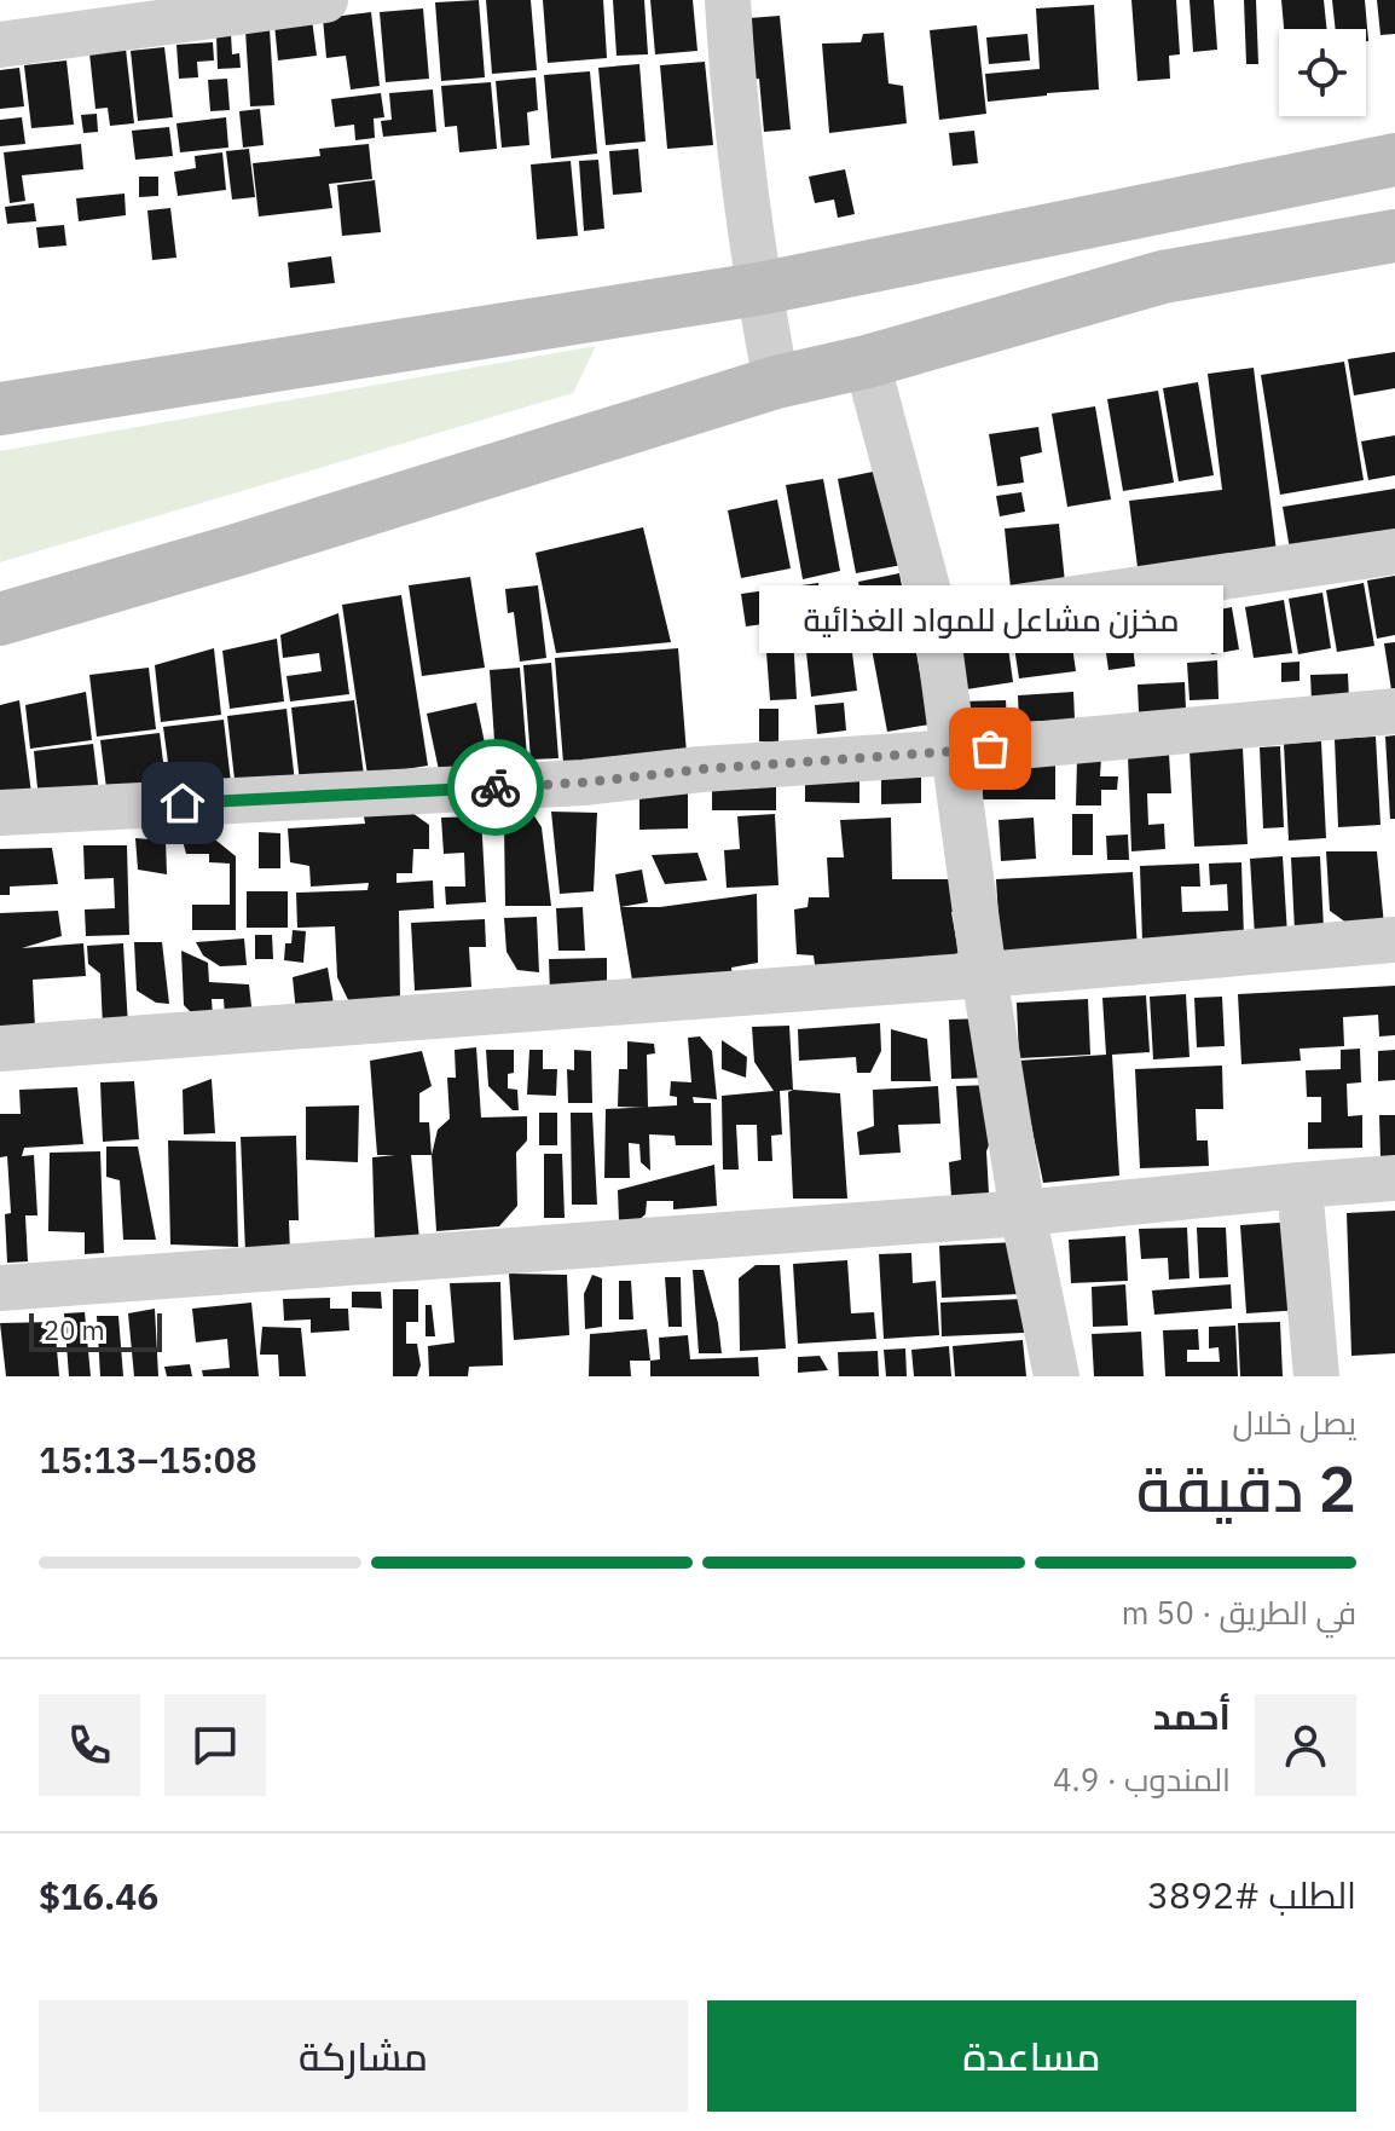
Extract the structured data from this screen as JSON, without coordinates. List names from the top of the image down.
{
  "places": ["مخزن مشاعل للمواد الغذائية"],
  "scale_bar": "20 m",
  "page": {
    "bubble": "مخزن مشاعل للمواد الغذائية",
    "scale": "20 m",
    "heading": ["2 دقيقة", "يصل خلال", "15:08–15:13"],
    "panel": [
      "أحمد",
      "المندوب · 4.9",
      "الطلب #3892",
      "$16.46"
    ],
    "bar": "في الطريق · 50 m",
    "buttons": ["مساعدة", "مشاركة"]
  }
}
